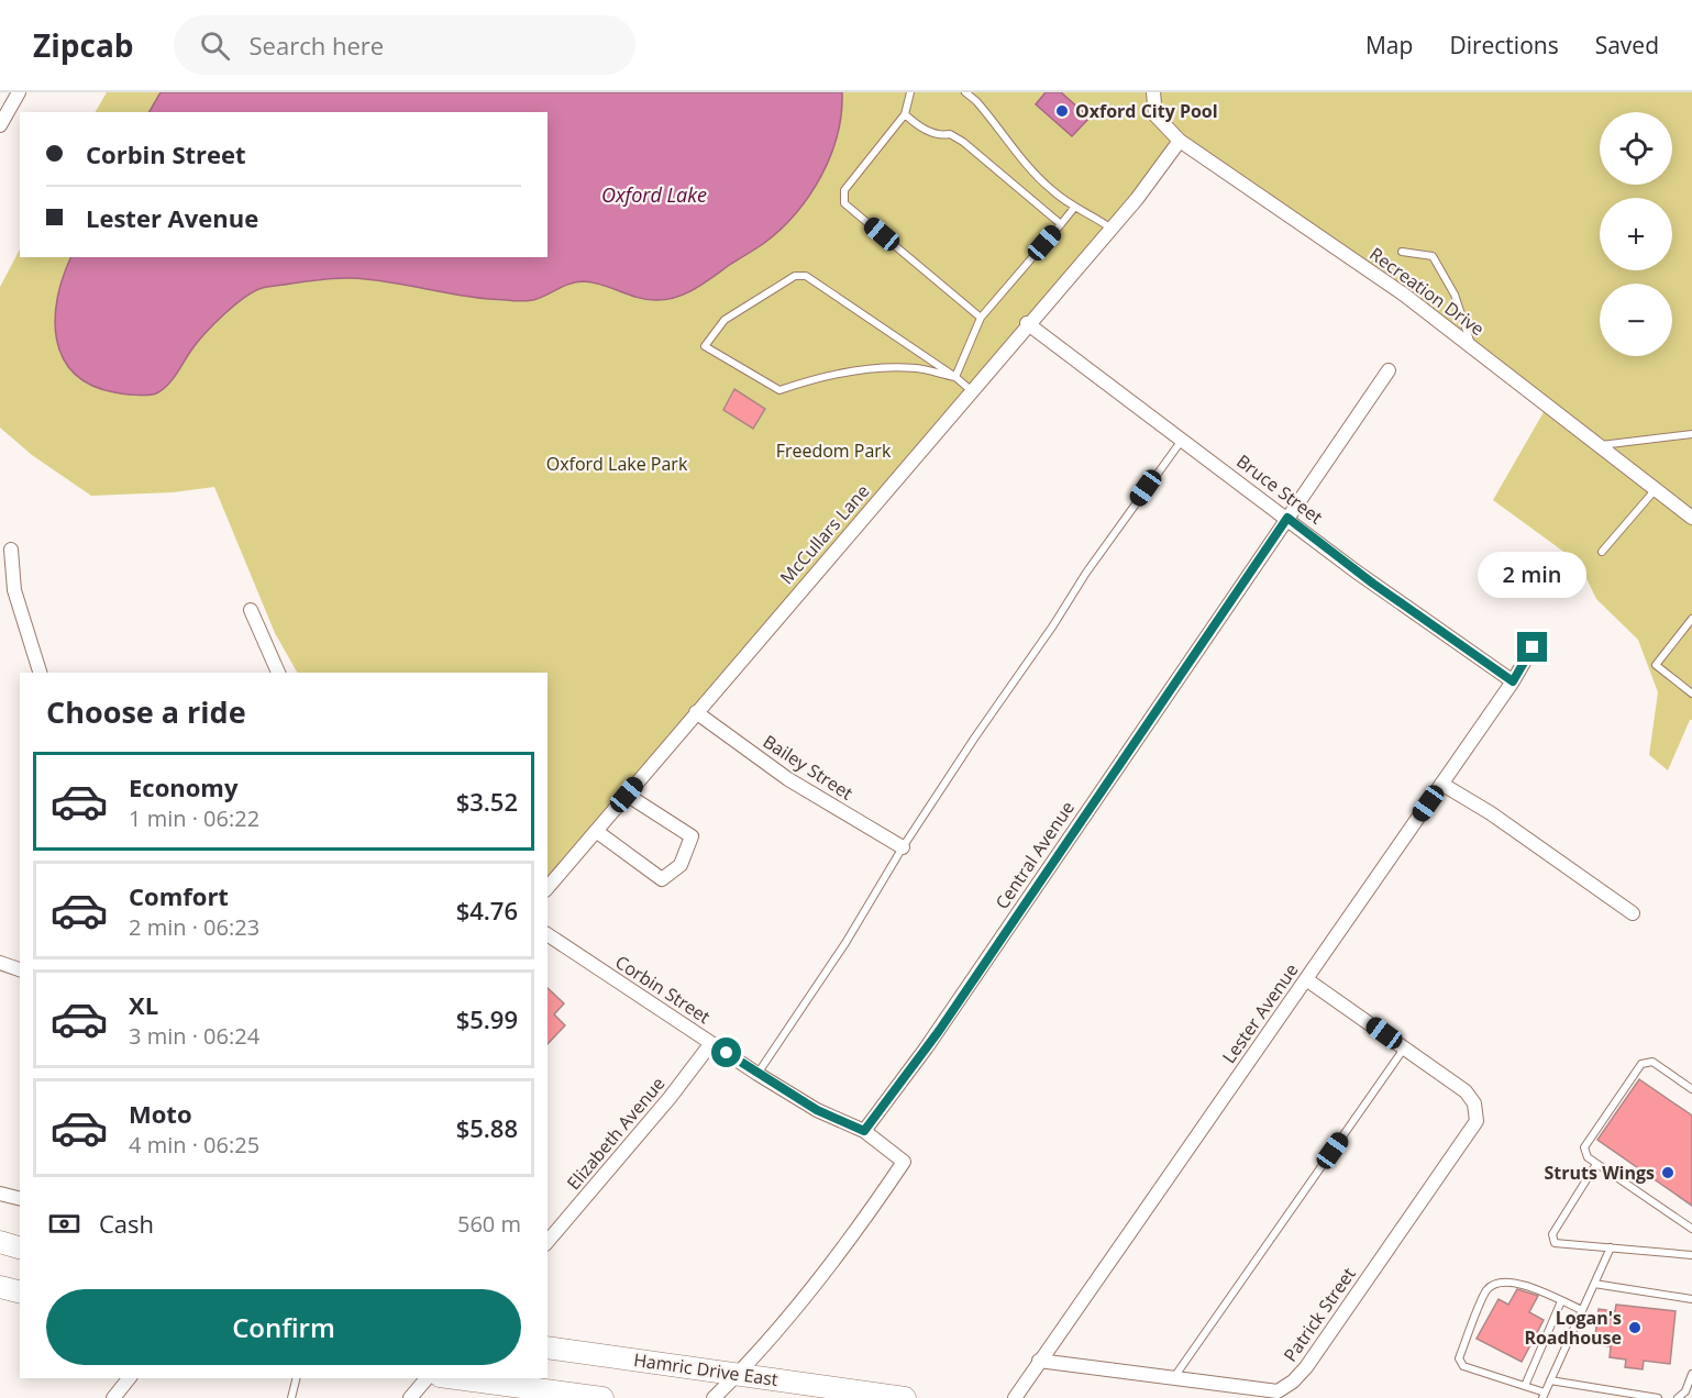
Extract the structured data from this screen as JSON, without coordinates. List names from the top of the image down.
{
  "streets": {
    "main road": ["Hamric Drive East"],
    "street": [
      "Recreation Drive",
      "Bruce Street",
      "McCullars Lane",
      "Bailey Street",
      "Central Avenue",
      "Corbin Street",
      "Lester Avenue",
      "Elizabeth Avenue",
      "Patrick Street"
    ]
  },
  "crossings": [
    ["Recreation Drive", "McCullars Lane"],
    ["Bruce Street", "McCullars Lane"],
    ["Bruce Street", "Central Avenue"],
    ["Bruce Street", "Lester Avenue"],
    ["McCullars Lane", "Bailey Street"],
    ["Central Avenue", "Corbin Street"],
    ["Corbin Street", "Elizabeth Avenue"],
    ["Lester Avenue", "Patrick Street"]
  ],
  "water": ["Oxford Lake"],
  "parks": ["Freedom Park", "Oxford Lake Park"],
  "places": ["Oxford City Pool", "Struts Wings", "Logan's Roadhouse"],
  "page": {
    "header": "Zipcab",
    "search": "Search here",
    "nav": ["Map", "Directions", "Saved"],
    "map_buttons": ["+", "−"],
    "banner": ["Corbin Street", "Lester Avenue"],
    "bubble": "2 min",
    "heading": "Choose a ride",
    "list": [
      {
        "name": "Economy",
        "note": "1 min · 06:22",
        "value": "$3.52"
      },
      {
        "name": "Comfort",
        "note": "2 min · 06:23",
        "value": "$4.76"
      },
      {
        "name": "XL",
        "note": "3 min · 06:24",
        "value": "$5.99"
      },
      {
        "name": "Moto",
        "note": "4 min · 06:25",
        "value": "$5.88"
      }
    ],
    "pay": ["Cash", "560 m"],
    "buttons": "Confirm"
  }
}
